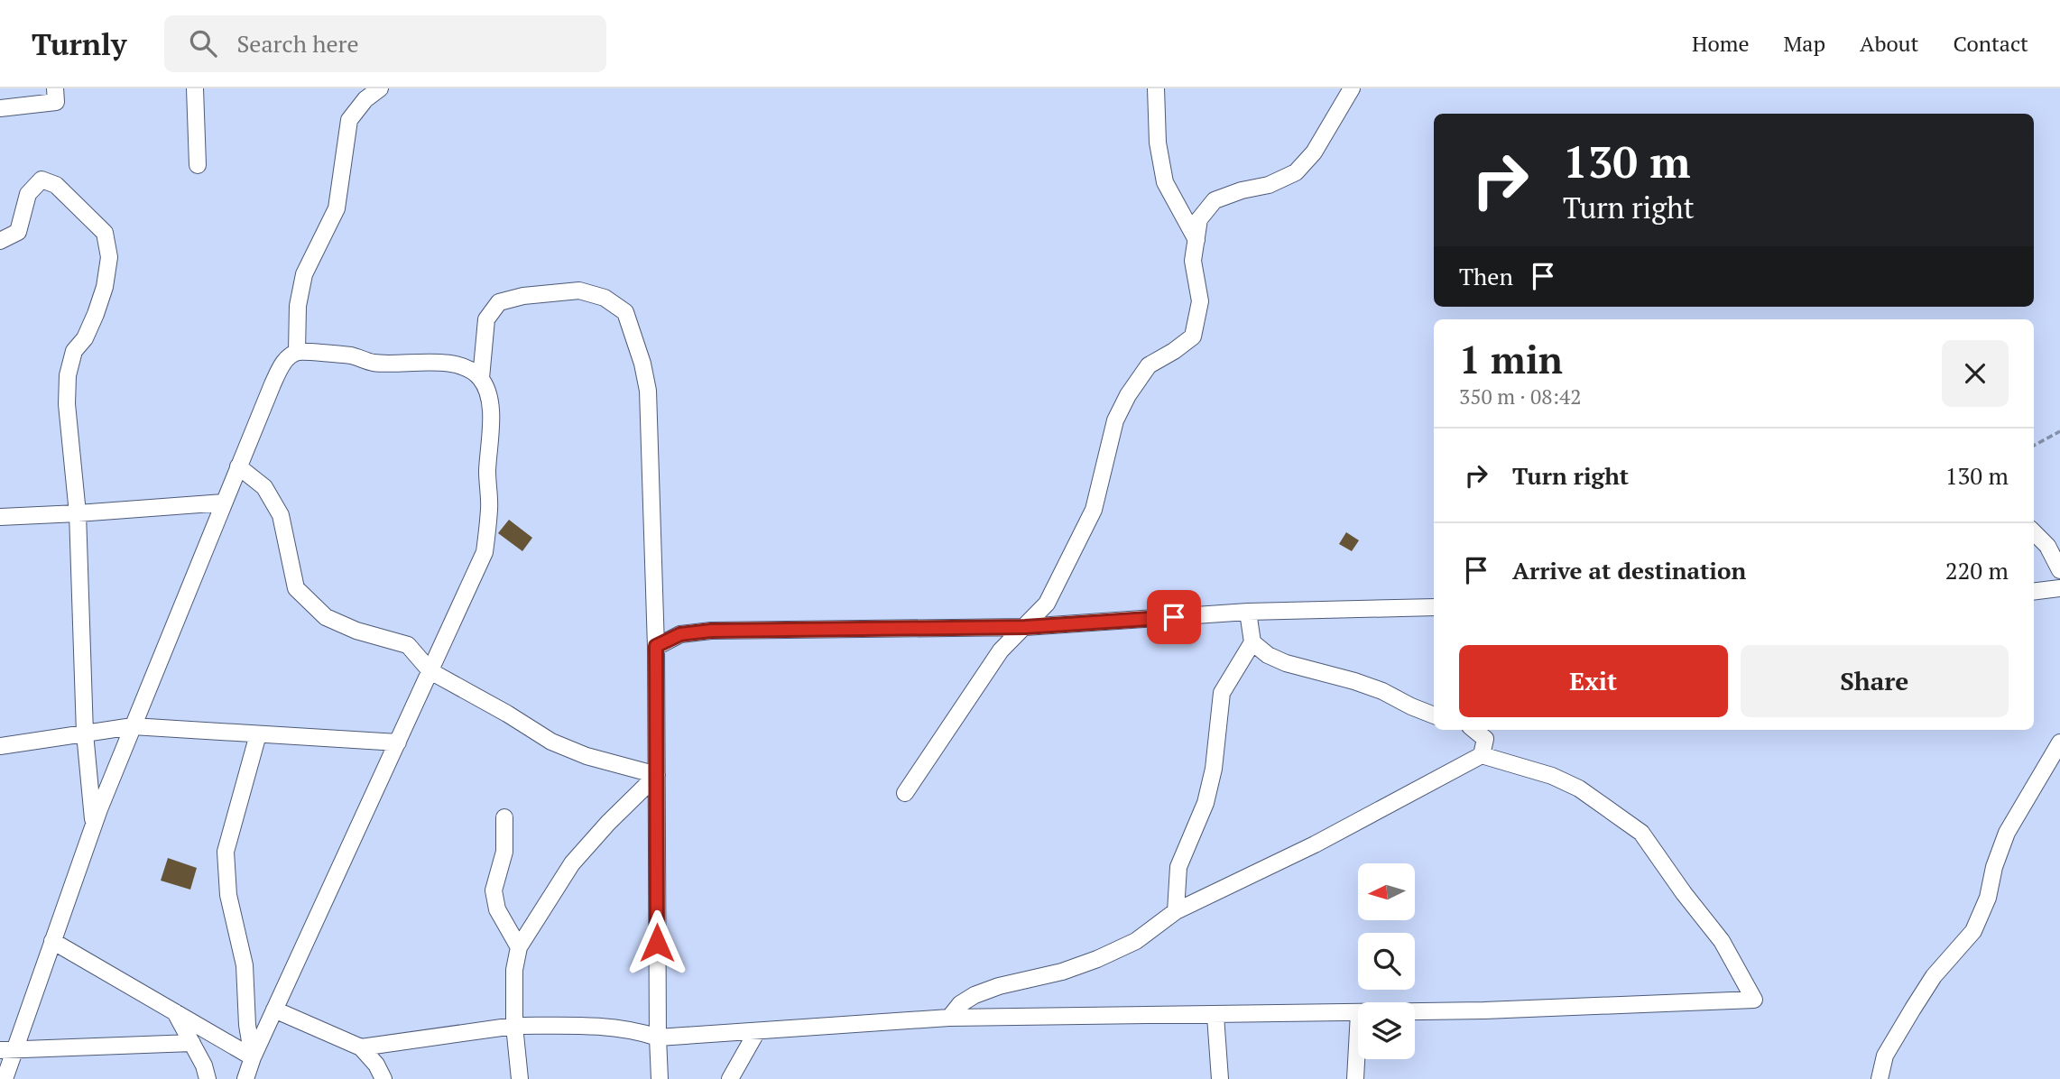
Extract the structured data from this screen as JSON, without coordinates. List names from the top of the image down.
{
  "north": "left",
  "page": {
    "header": "Turnly",
    "search": "Search here",
    "nav": [
      "Home",
      "Map",
      "About",
      "Contact"
    ],
    "turn": ["130 m", "Turn right"],
    "then": "Then",
    "heading": ["1 min", "350 m · 08:42"],
    "list": [
      {
        "name": "Turn right",
        "value": "130 m"
      },
      {
        "name": "Arrive at destination",
        "value": "220 m"
      }
    ],
    "buttons": ["Exit", "Share"]
  }
}
